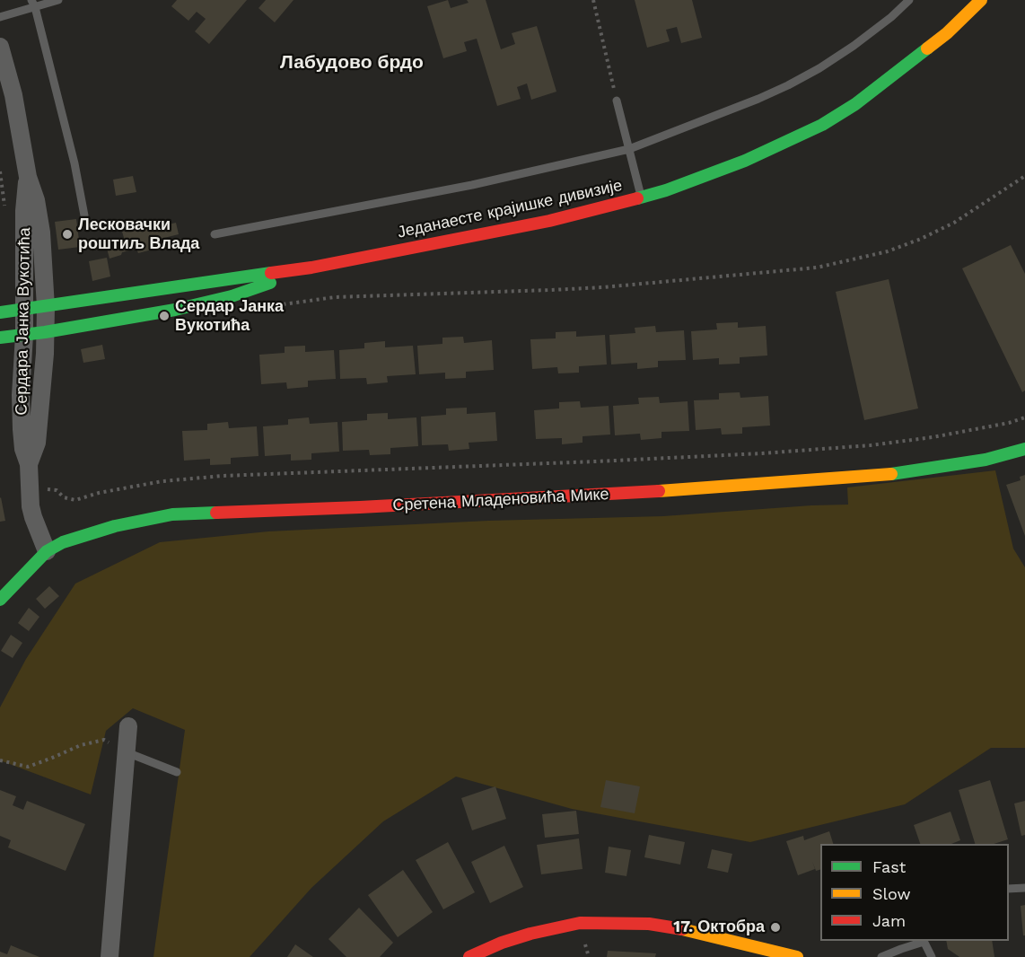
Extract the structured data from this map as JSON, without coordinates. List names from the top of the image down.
{
  "streets": {
    "street": ["Једанаесте крајишке дивизије", "Сердара Јанка Вукотића", "Сретена Младеновића Мике"]
  },
  "crossings": [
    ["Једанаесте крајишке дивизије", "Сердара Јанка Вукотића"],
    ["Сердара Јанка Вукотића", "Сретена Младеновића Мике"]
  ],
  "districts": ["Лабудово брдо"],
  "places": ["Лесковачки роштиљ Влада", "Сердар Јанка Вукотића", "17. Октобра"],
  "legend": ["Fast", "Slow", "Jam"]
}
